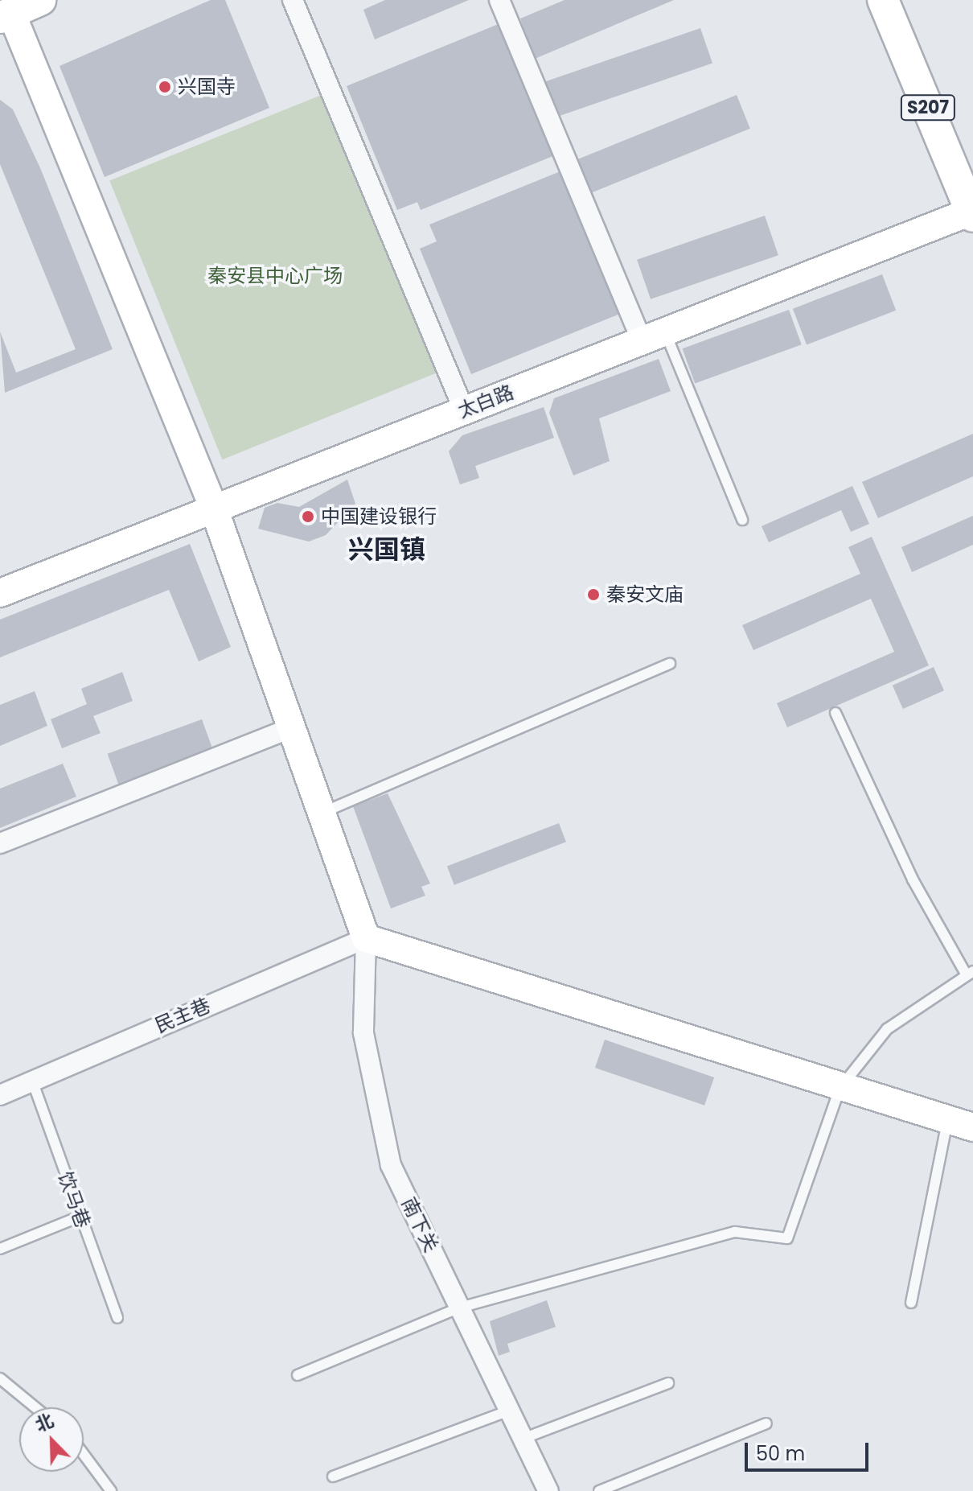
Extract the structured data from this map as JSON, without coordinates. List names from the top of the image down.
{
  "streets": {
    "main road": ["S207", "太白路"],
    "street": ["民主巷", "南下关"],
    "lane": ["饮马巷"]
  },
  "crossings": [
    ["S207", "太白路"],
    ["民主巷", "饮马巷"],
    ["民主巷", "南下关"]
  ],
  "districts": ["兴国镇"],
  "parks": ["秦安县中心广场"],
  "places": ["兴国寺", "中国建设银行", "秦安文庙"],
  "scale_bar": "50 m",
  "north": "top left"
}
